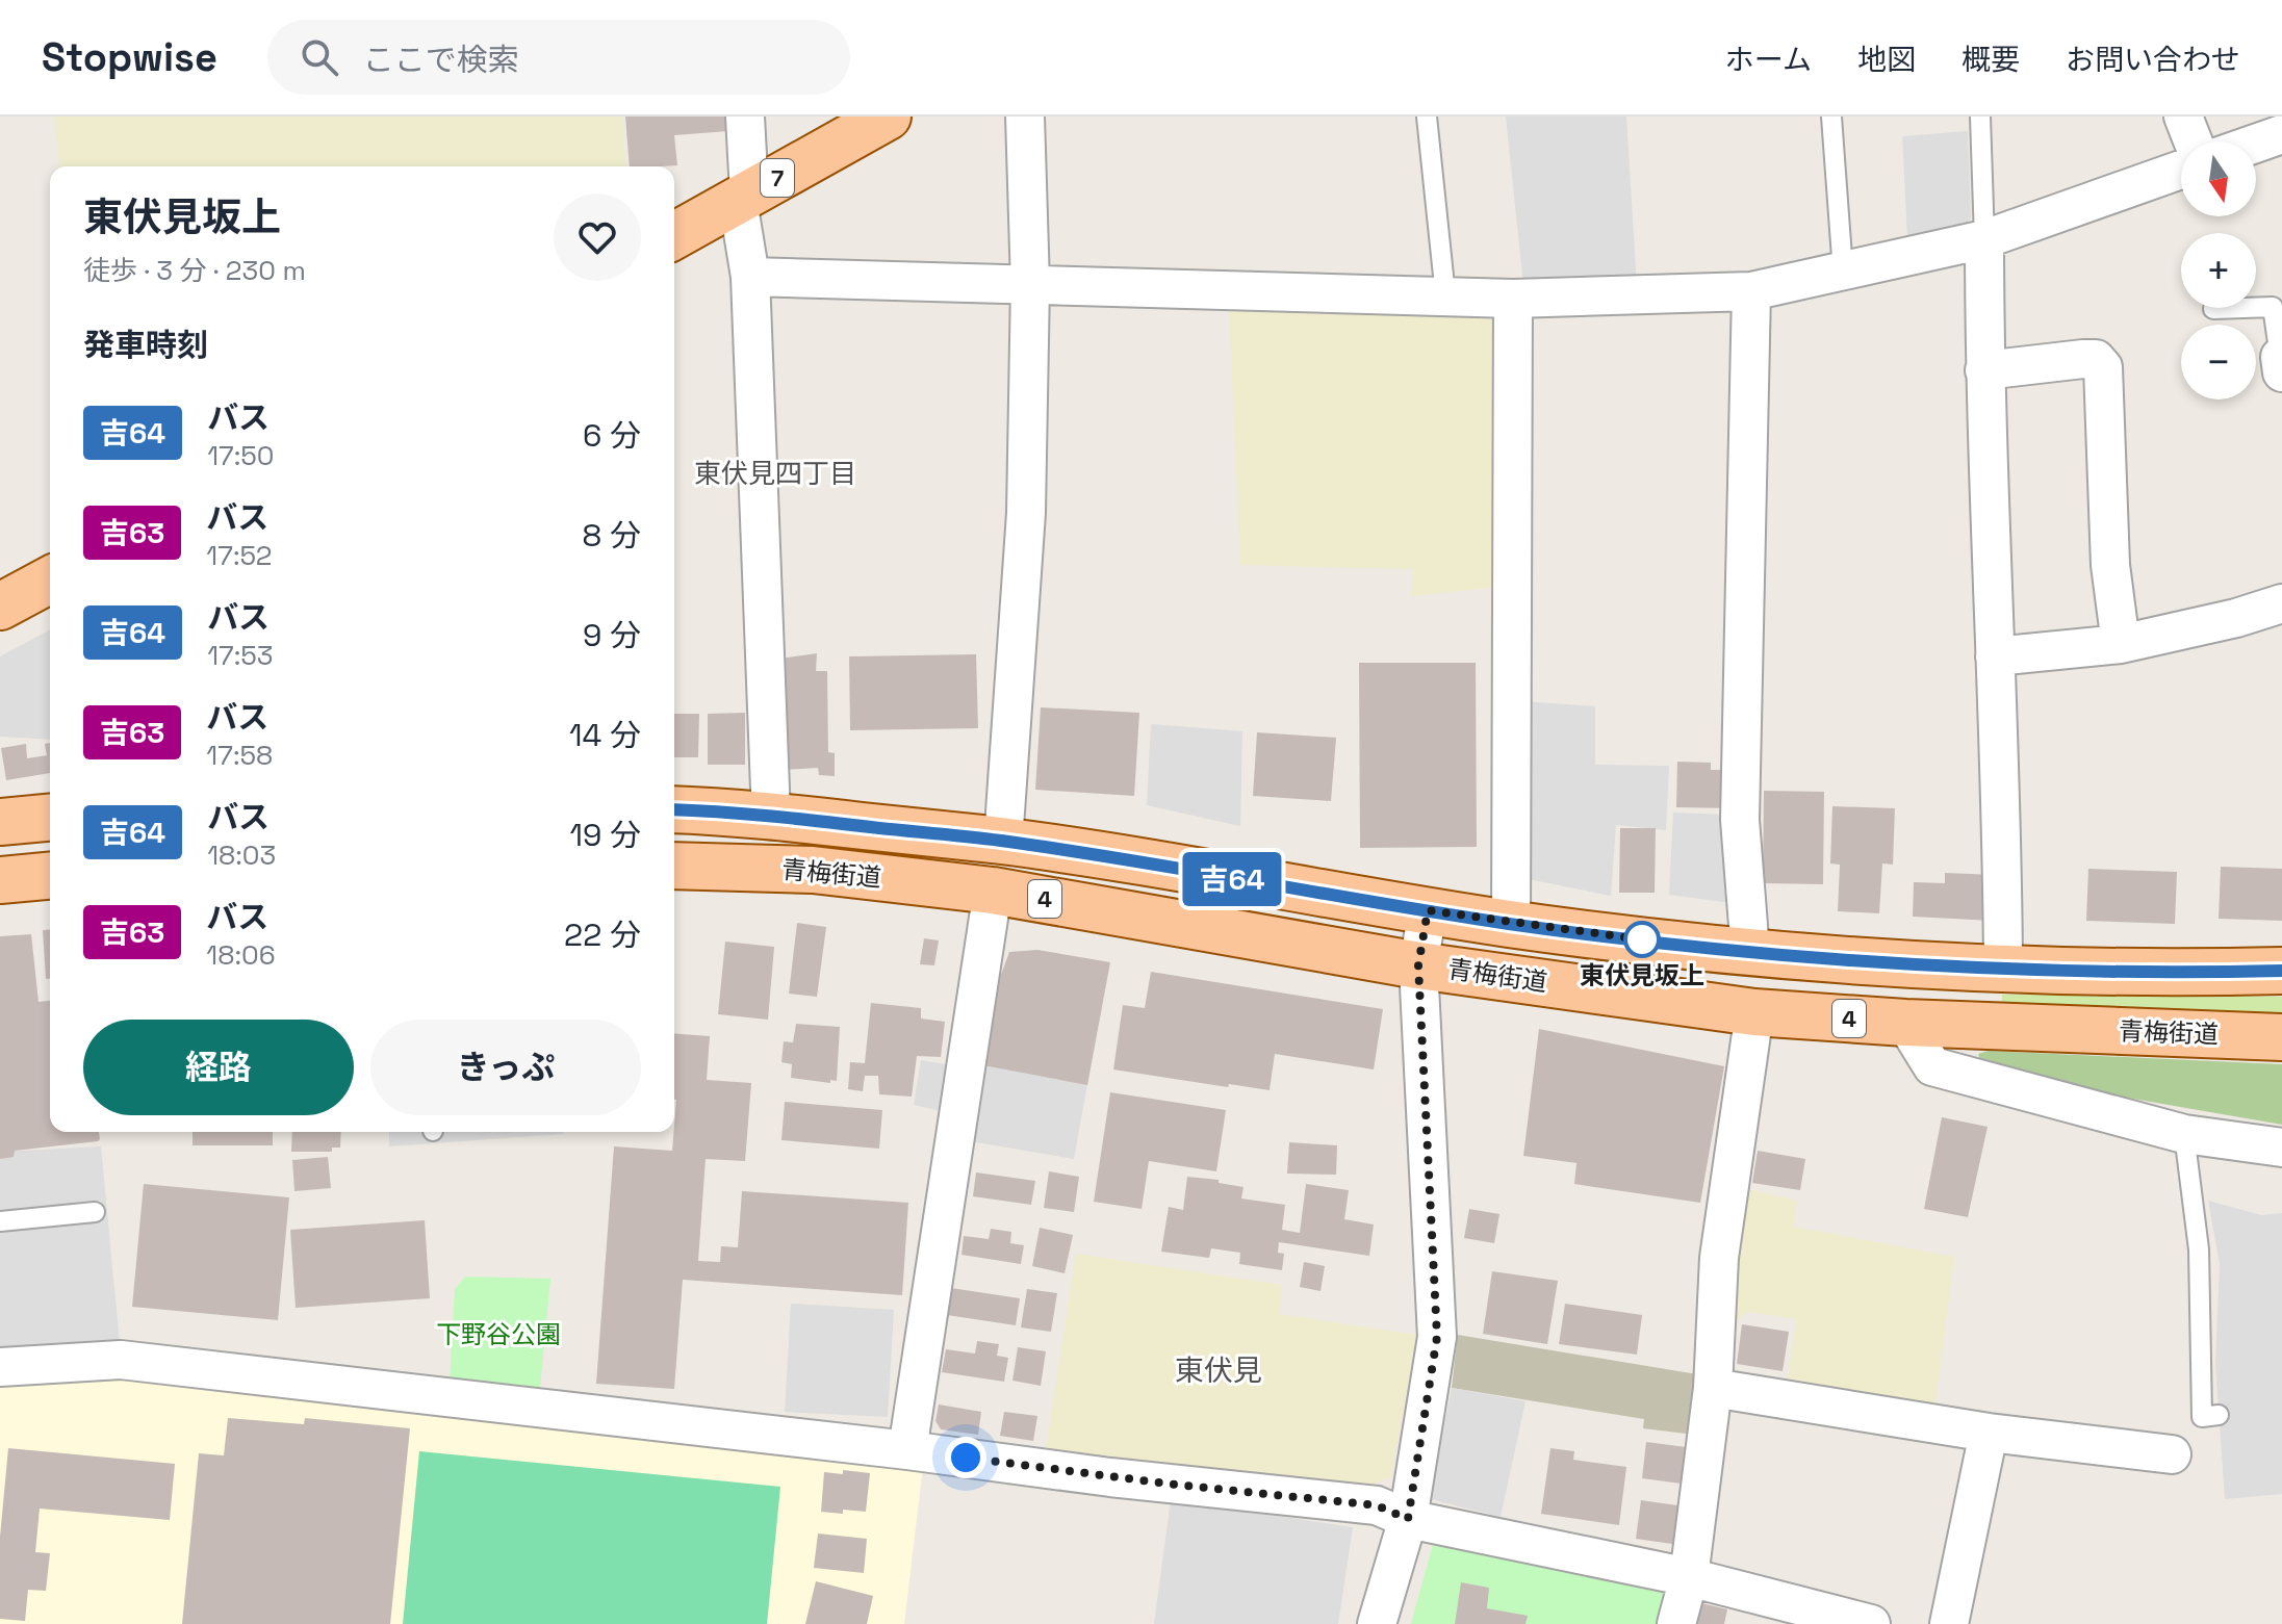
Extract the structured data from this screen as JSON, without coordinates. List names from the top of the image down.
{
  "streets": {
    "main road": ["7", "青梅街道", "4"]
  },
  "districts": ["東伏見四丁目", "東伏見"],
  "parks": ["下野谷公園"],
  "places": ["東伏見坂上"],
  "lines": ["bus line 吉64"],
  "north": "bottom",
  "page": {
    "header": "Stopwise",
    "search": "ここで検索",
    "nav": [
      "ホーム",
      "地図",
      "概要",
      "お問い合わせ"
    ],
    "on_map": "吉64",
    "map_buttons": ["+", "−"],
    "heading": [
      ["東伏見坂上", "徒歩 · 3 分 · 230 m"],
      "発車時刻"
    ],
    "list": [
      {
        "mark": "吉64",
        "name": "バス",
        "note": "17:50",
        "value": "6 分"
      },
      {
        "mark": "吉63",
        "name": "バス",
        "note": "17:52",
        "value": "8 分"
      },
      {
        "mark": "吉64",
        "name": "バス",
        "note": "17:53",
        "value": "9 分"
      },
      {
        "mark": "吉63",
        "name": "バス",
        "note": "17:58",
        "value": "14 分"
      },
      {
        "mark": "吉64",
        "name": "バス",
        "note": "18:03",
        "value": "19 分"
      },
      {
        "mark": "吉63",
        "name": "バス",
        "note": "18:06",
        "value": "22 分"
      }
    ],
    "buttons": ["経路", "きっぷ"]
  }
}
